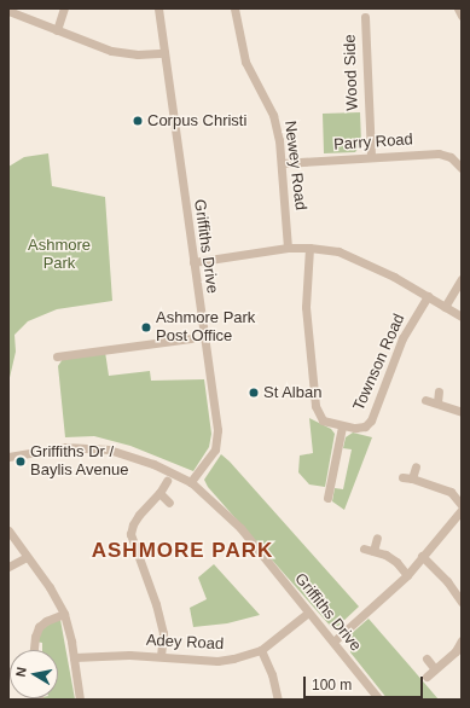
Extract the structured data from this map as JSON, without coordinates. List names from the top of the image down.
{
  "streets": {
    "street": [
      "Wood Side",
      "Parry Road",
      "Newey Road",
      "Griffiths Drive",
      "Townson Road",
      "Adey Road"
    ]
  },
  "crossings": [
    ["Wood Side", "Parry Road"],
    ["Parry Road", "Newey Road"],
    ["Griffiths Drive", "Adey Road"]
  ],
  "districts": ["ASHMORE PARK"],
  "parks": ["Ashmore Park"],
  "places": [
    "Corpus Christi",
    "Ashmore Park Post Office",
    "St Alban",
    "Griffiths Dr / Baylis Avenue"
  ],
  "scale_bar": "100 m",
  "north": "left"
}
